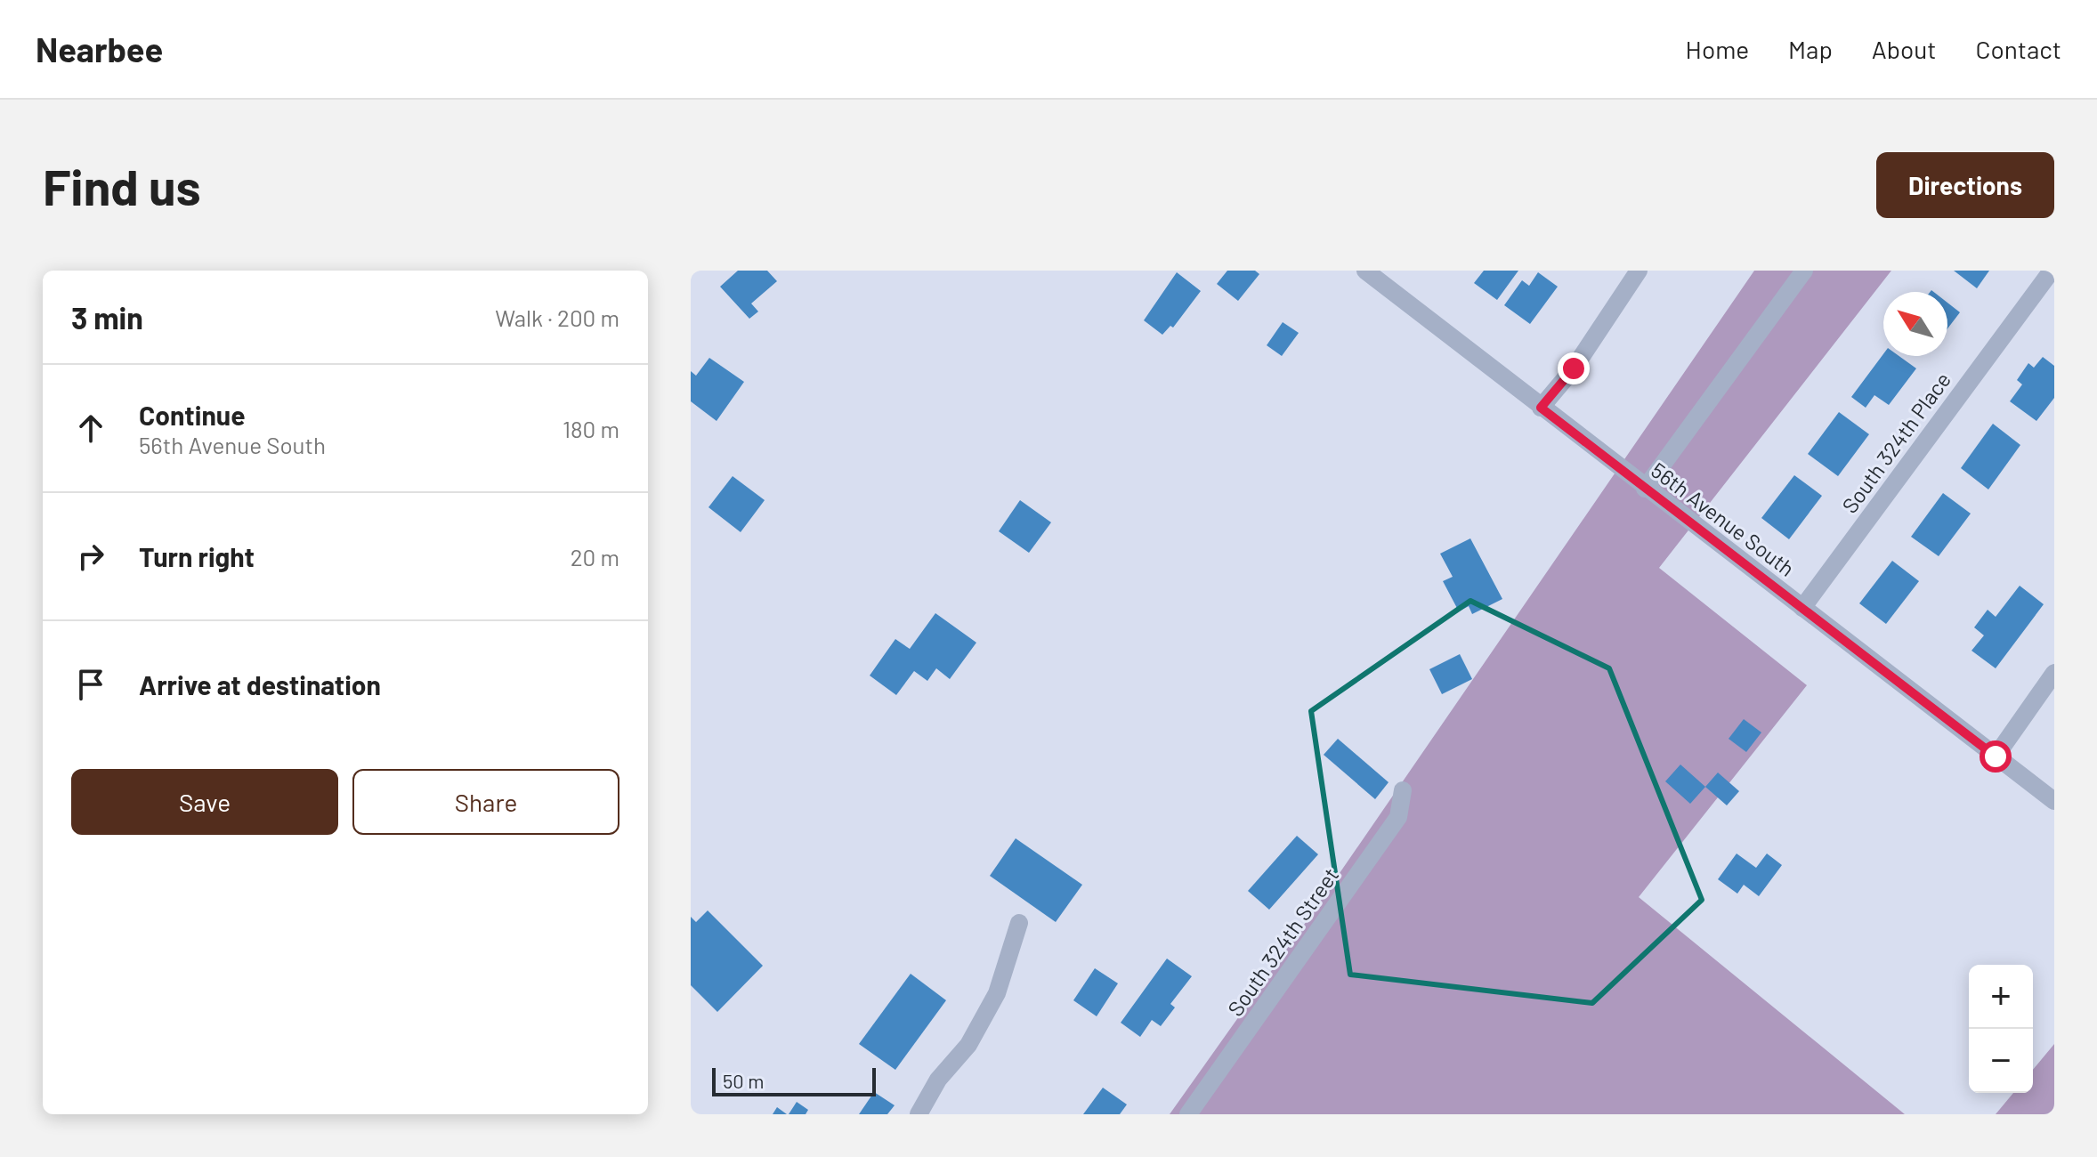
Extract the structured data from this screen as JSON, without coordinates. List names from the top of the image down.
{
  "streets": {
    "street": ["South 324th Place", "56th Avenue South", "South 324th Street"]
  },
  "crossings": [
    ["South 324th Place", "56th Avenue South"]
  ],
  "scale_bar": "50 m",
  "north": "top left",
  "page": {
    "header": "Nearbee",
    "nav": [
      "Home",
      "Map",
      "About",
      "Contact"
    ],
    "buttons": [
      "Directions",
      ["Save", "Share"]
    ],
    "title": "Find us",
    "heading": ["3 min", "Walk · 200 m"],
    "list": [
      ["Continue", "56th Avenue South", "180 m"],
      ["Turn right", "20 m"],
      "Arrive at destination"
    ],
    "map_buttons": ["+", "−"],
    "scale": "50 m"
  }
}
